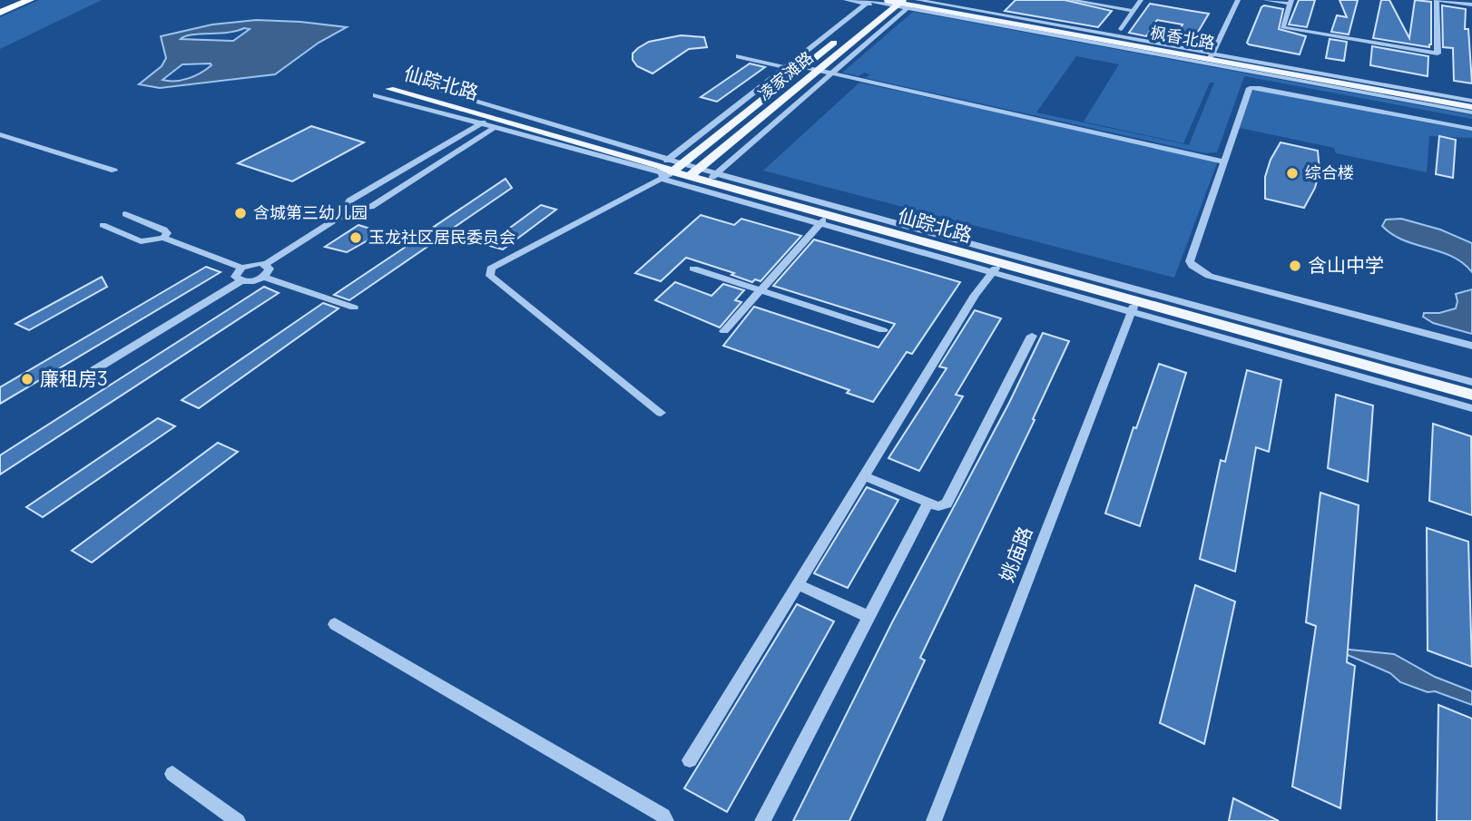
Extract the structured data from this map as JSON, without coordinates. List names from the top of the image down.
{
  "streets": {
    "main road": ["枫香北路", "凌家滩路", "仙踪北路"],
    "street": ["姚庙路"]
  },
  "crossings": [
    ["枫香北路", "凌家滩路"],
    ["凌家滩路", "仙踪北路"],
    ["仙踪北路", "姚庙路"]
  ],
  "places": [
    "综合楼",
    "含城第三幼儿园",
    "玉龙社区居民委员会",
    "含山中学",
    "廉租房3"
  ]
}
